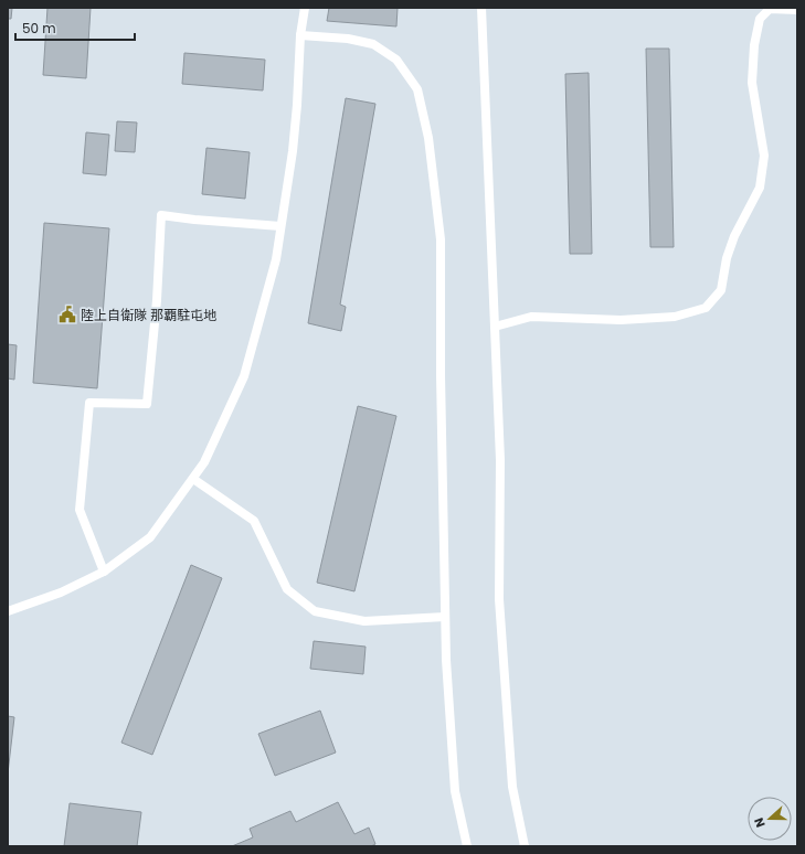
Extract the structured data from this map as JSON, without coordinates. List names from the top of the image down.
{
  "places": {
    "public building": ["陸上自衛隊 那覇駐屯地"]
  },
  "scale_bar": "50 m",
  "north": "left"
}
